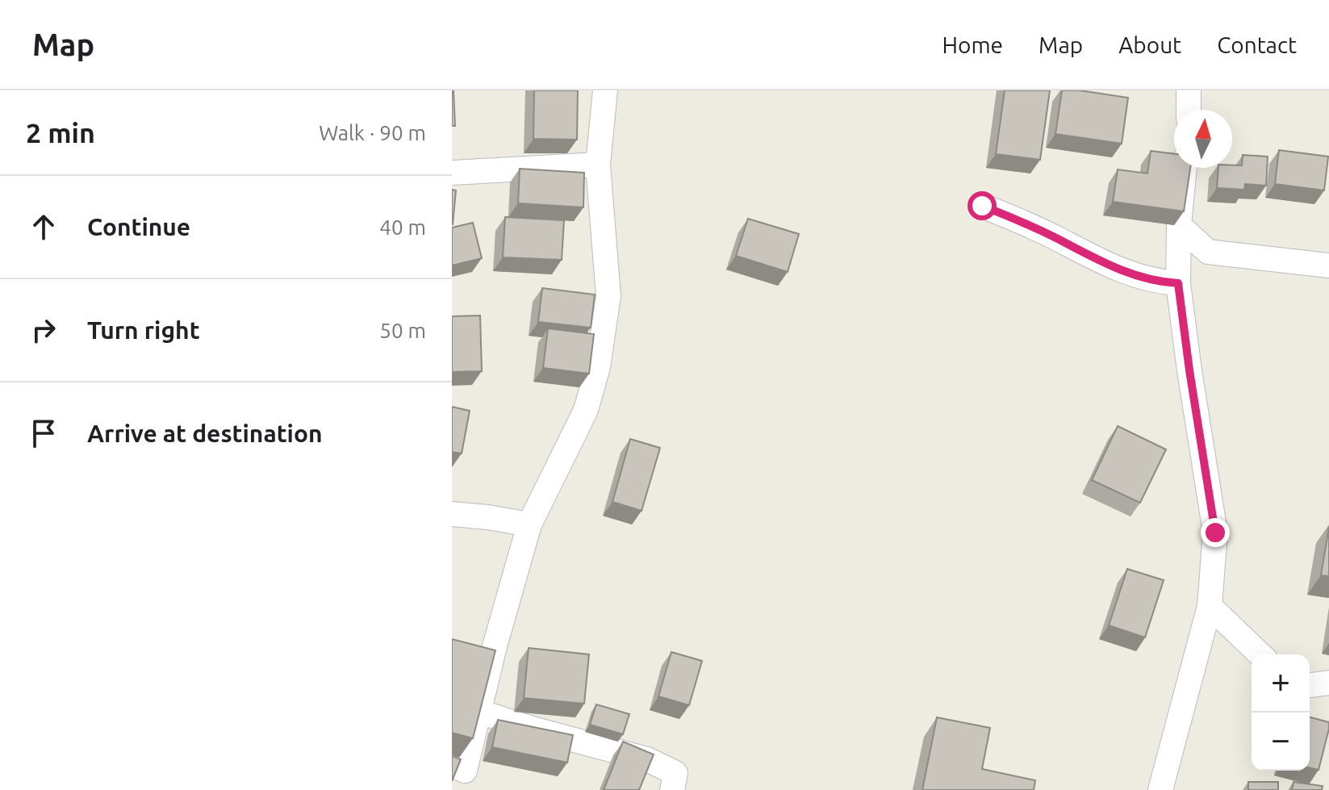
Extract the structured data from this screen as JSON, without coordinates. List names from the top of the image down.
{
  "north": "top",
  "page": {
    "header": "Map",
    "nav": [
      "Home",
      "Map",
      "About",
      "Contact"
    ],
    "heading": ["2 min", "Walk · 90 m"],
    "list": [
      ["Continue", "40 m"],
      ["Turn right", "50 m"],
      "Arrive at destination"
    ],
    "map_buttons": ["+", "−"]
  }
}
